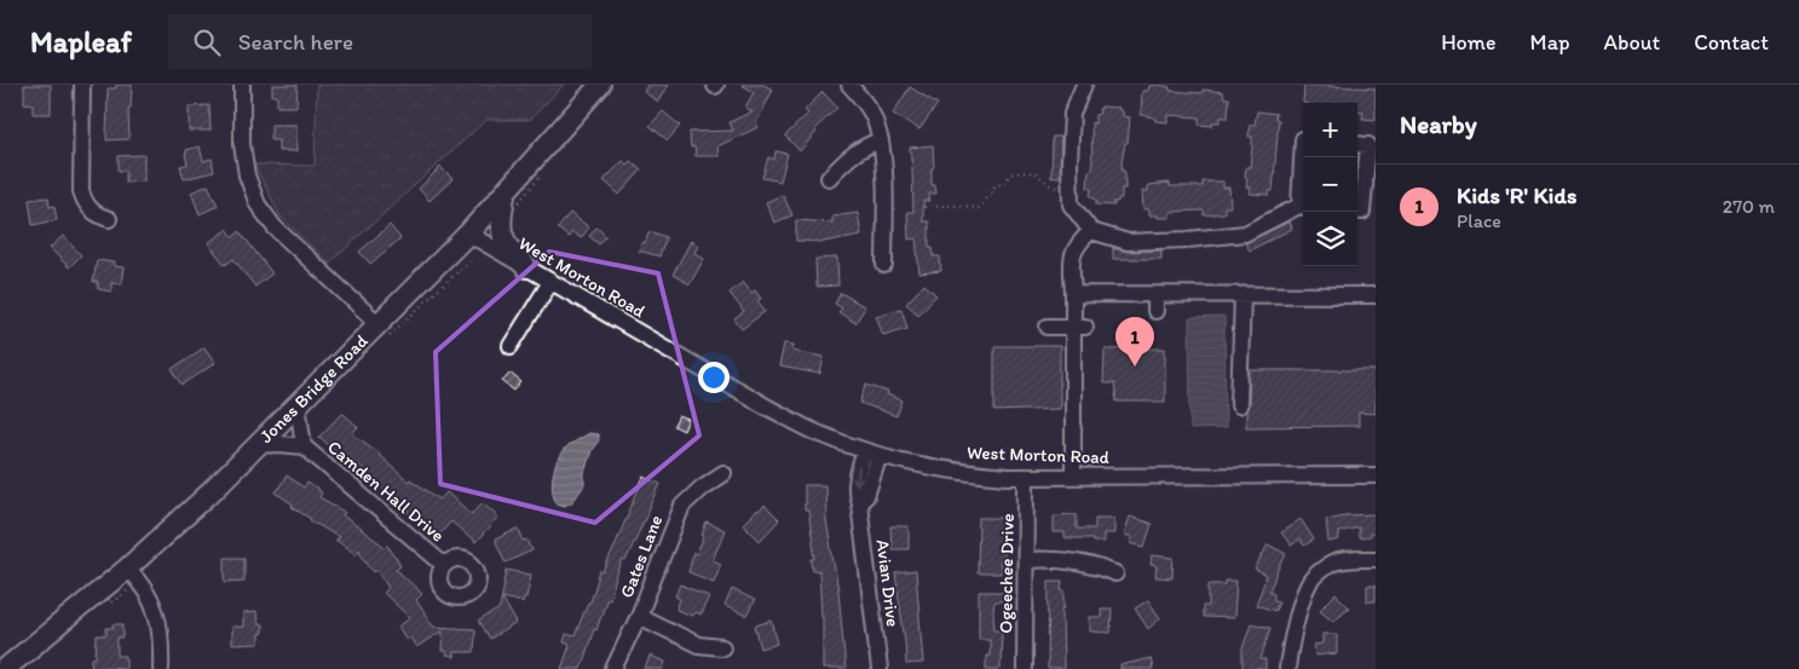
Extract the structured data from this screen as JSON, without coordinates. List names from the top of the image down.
{
  "streets": {
    "main road": ["Jones Bridge Road"],
    "street": [
      "West Morton Road",
      "Camden Hall Drive",
      "Gates Lane",
      "Ogeechee Drive",
      "Avian Drive"
    ]
  },
  "crossings": [
    ["West Morton Road", "Jones Bridge Road"],
    ["West Morton Road", "Ogeechee Drive"],
    ["West Morton Road", "Avian Drive"],
    ["Jones Bridge Road", "Camden Hall Drive"]
  ],
  "page": {
    "header": "Mapleaf",
    "search": "Search here",
    "nav": [
      "Home",
      "Map",
      "About",
      "Contact"
    ],
    "heading": "Nearby",
    "map_buttons": ["+", "−"],
    "list": [
      {
        "mark": "1",
        "name": "Kids 'R' Kids",
        "note": "Place",
        "value": "270 m"
      }
    ],
    "pins": "1"
  }
}
